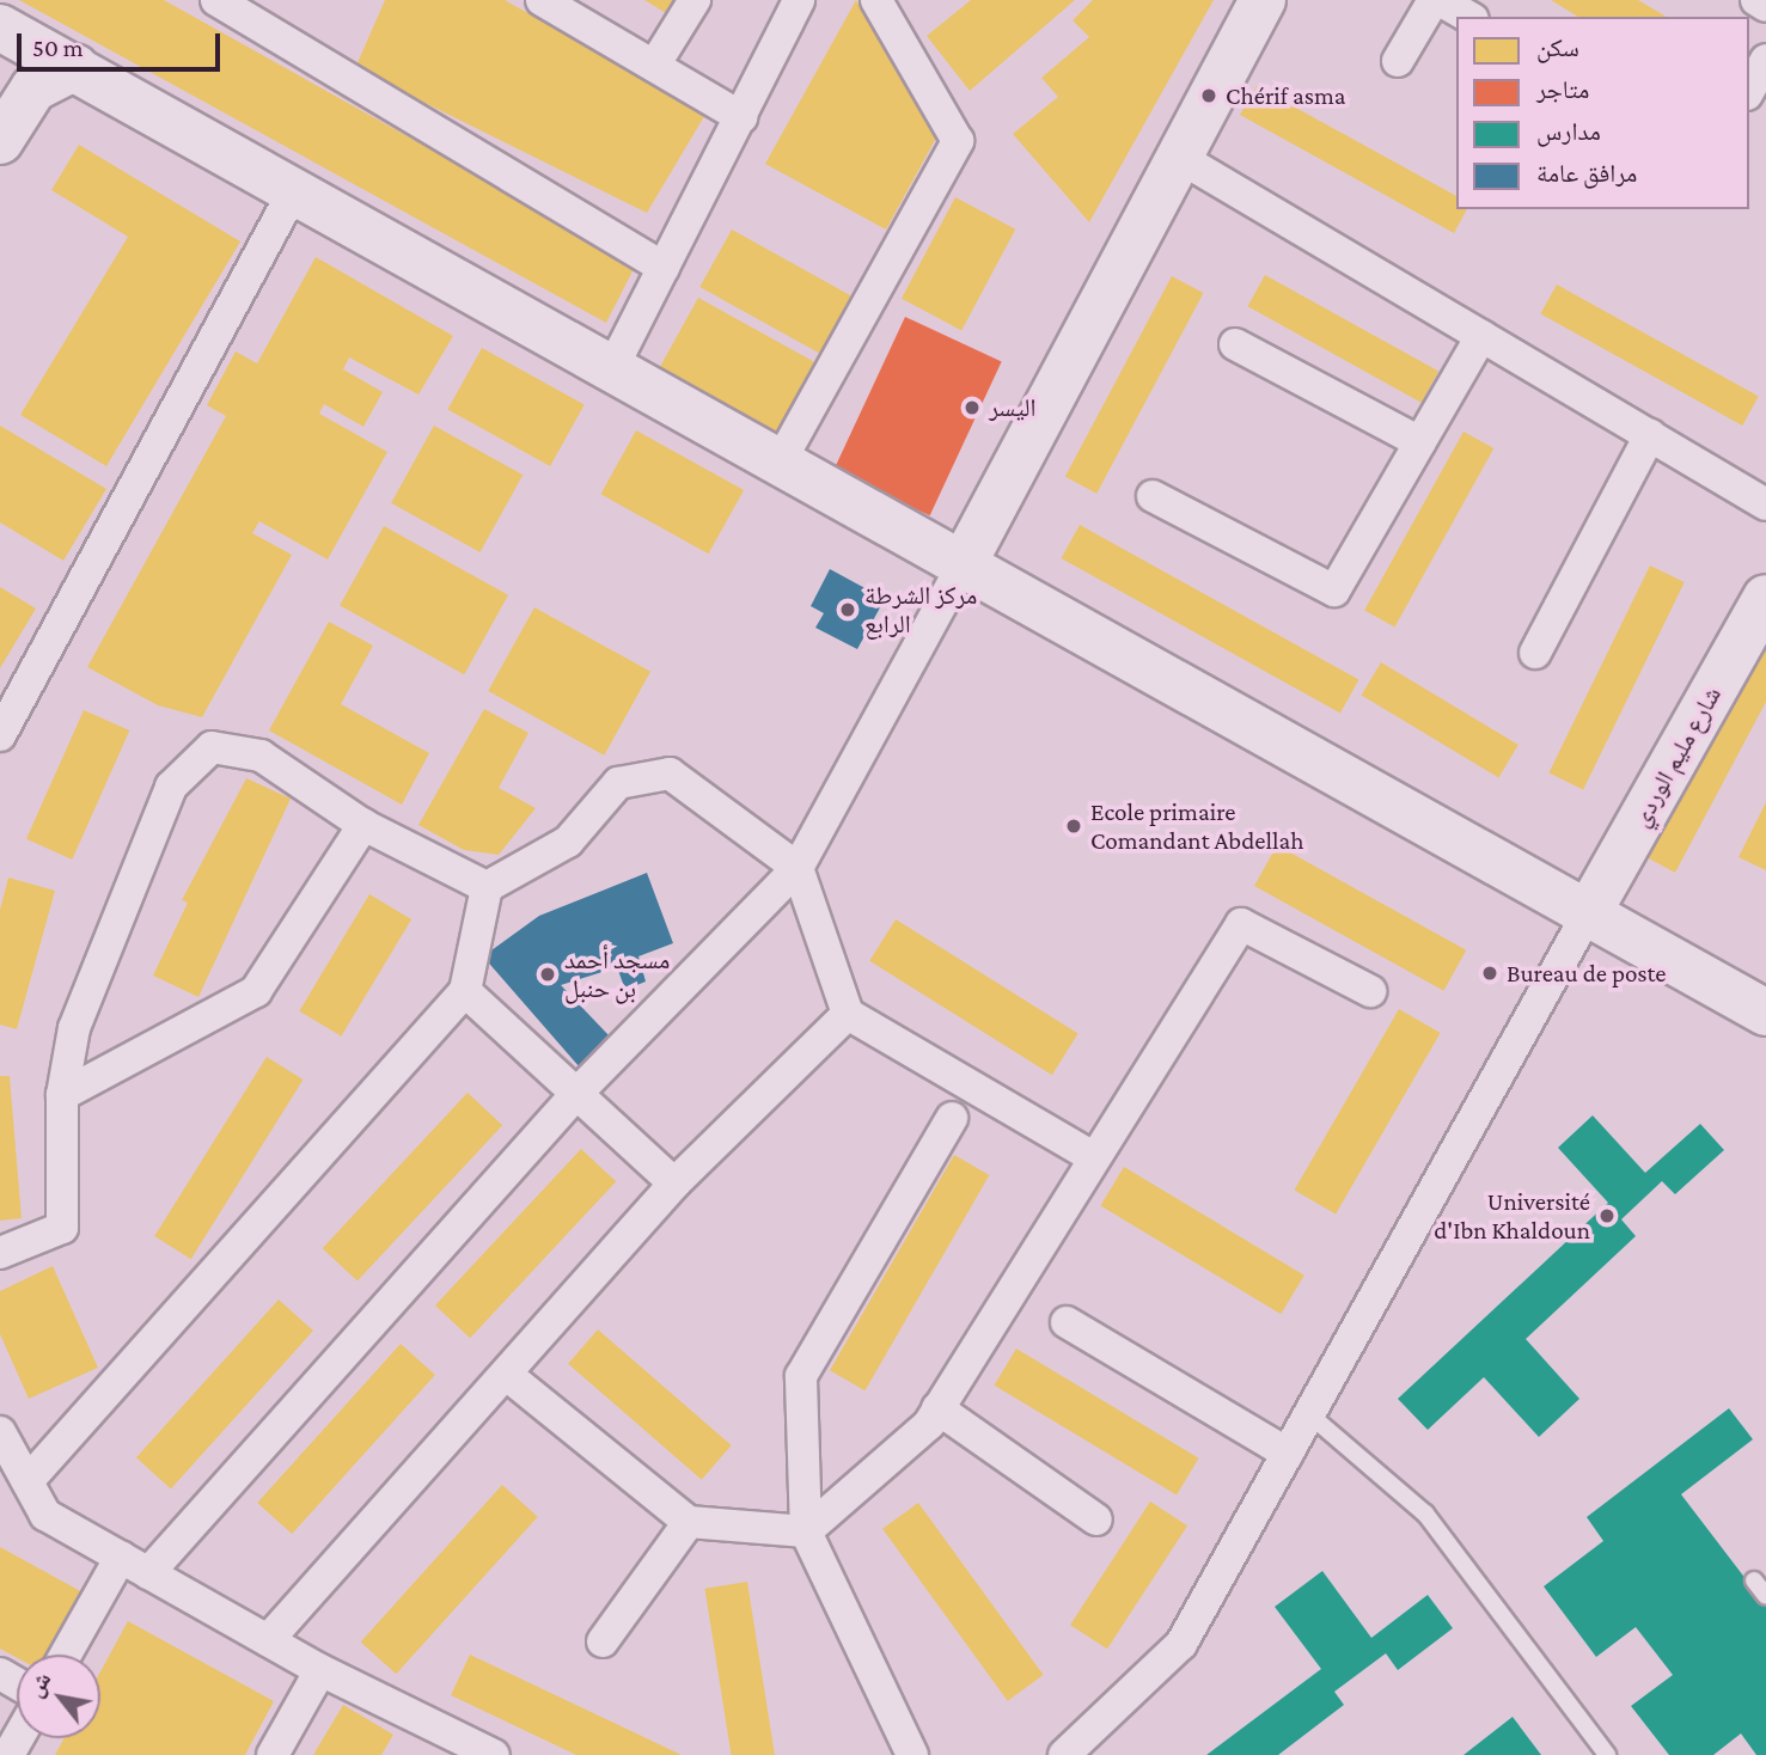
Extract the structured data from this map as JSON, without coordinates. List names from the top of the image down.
{
  "streets": {
    "main road": ["شارع مليم الوردي"]
  },
  "places": [
    "Chérif asma",
    "اليسر",
    "مركز الشرطة الرابع",
    "Ecole primaire Comandant Abdellah",
    "Bureau de poste",
    "مسجد أحمد بن حنبل",
    "Université d'Ibn Khaldoun"
  ],
  "legend": [
    "سكن",
    "متاجر",
    "مدارس",
    "مرافق عامة"
  ],
  "scale_bar": "50 m",
  "north": "top left"
}
